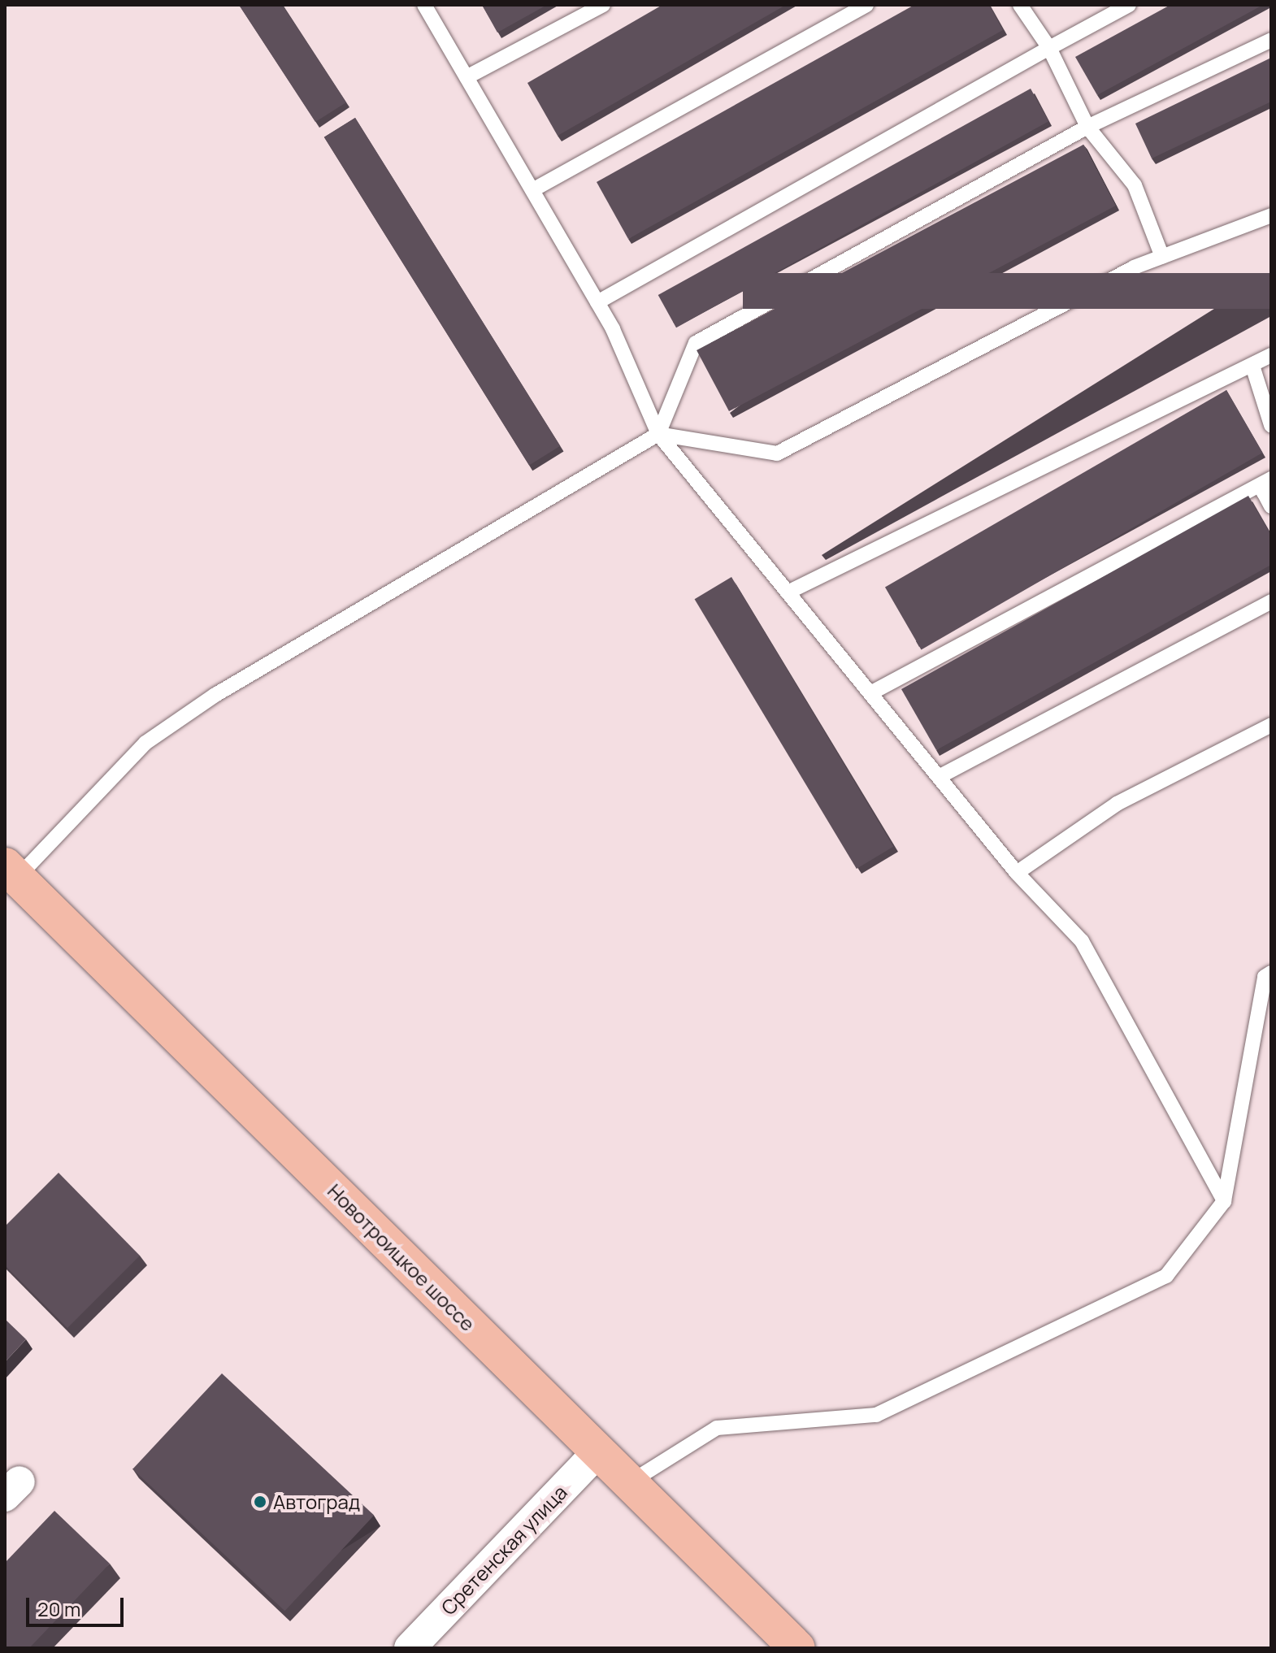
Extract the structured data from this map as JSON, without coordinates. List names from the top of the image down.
{
  "streets": {
    "main road": ["Новотроицкое шоссе"],
    "street": ["Сретенская улица"]
  },
  "crossings": [
    ["Новотроицкое шоссе", "Сретенская улица"]
  ],
  "places": ["Автоград"],
  "scale_bar": "20 m"
}
